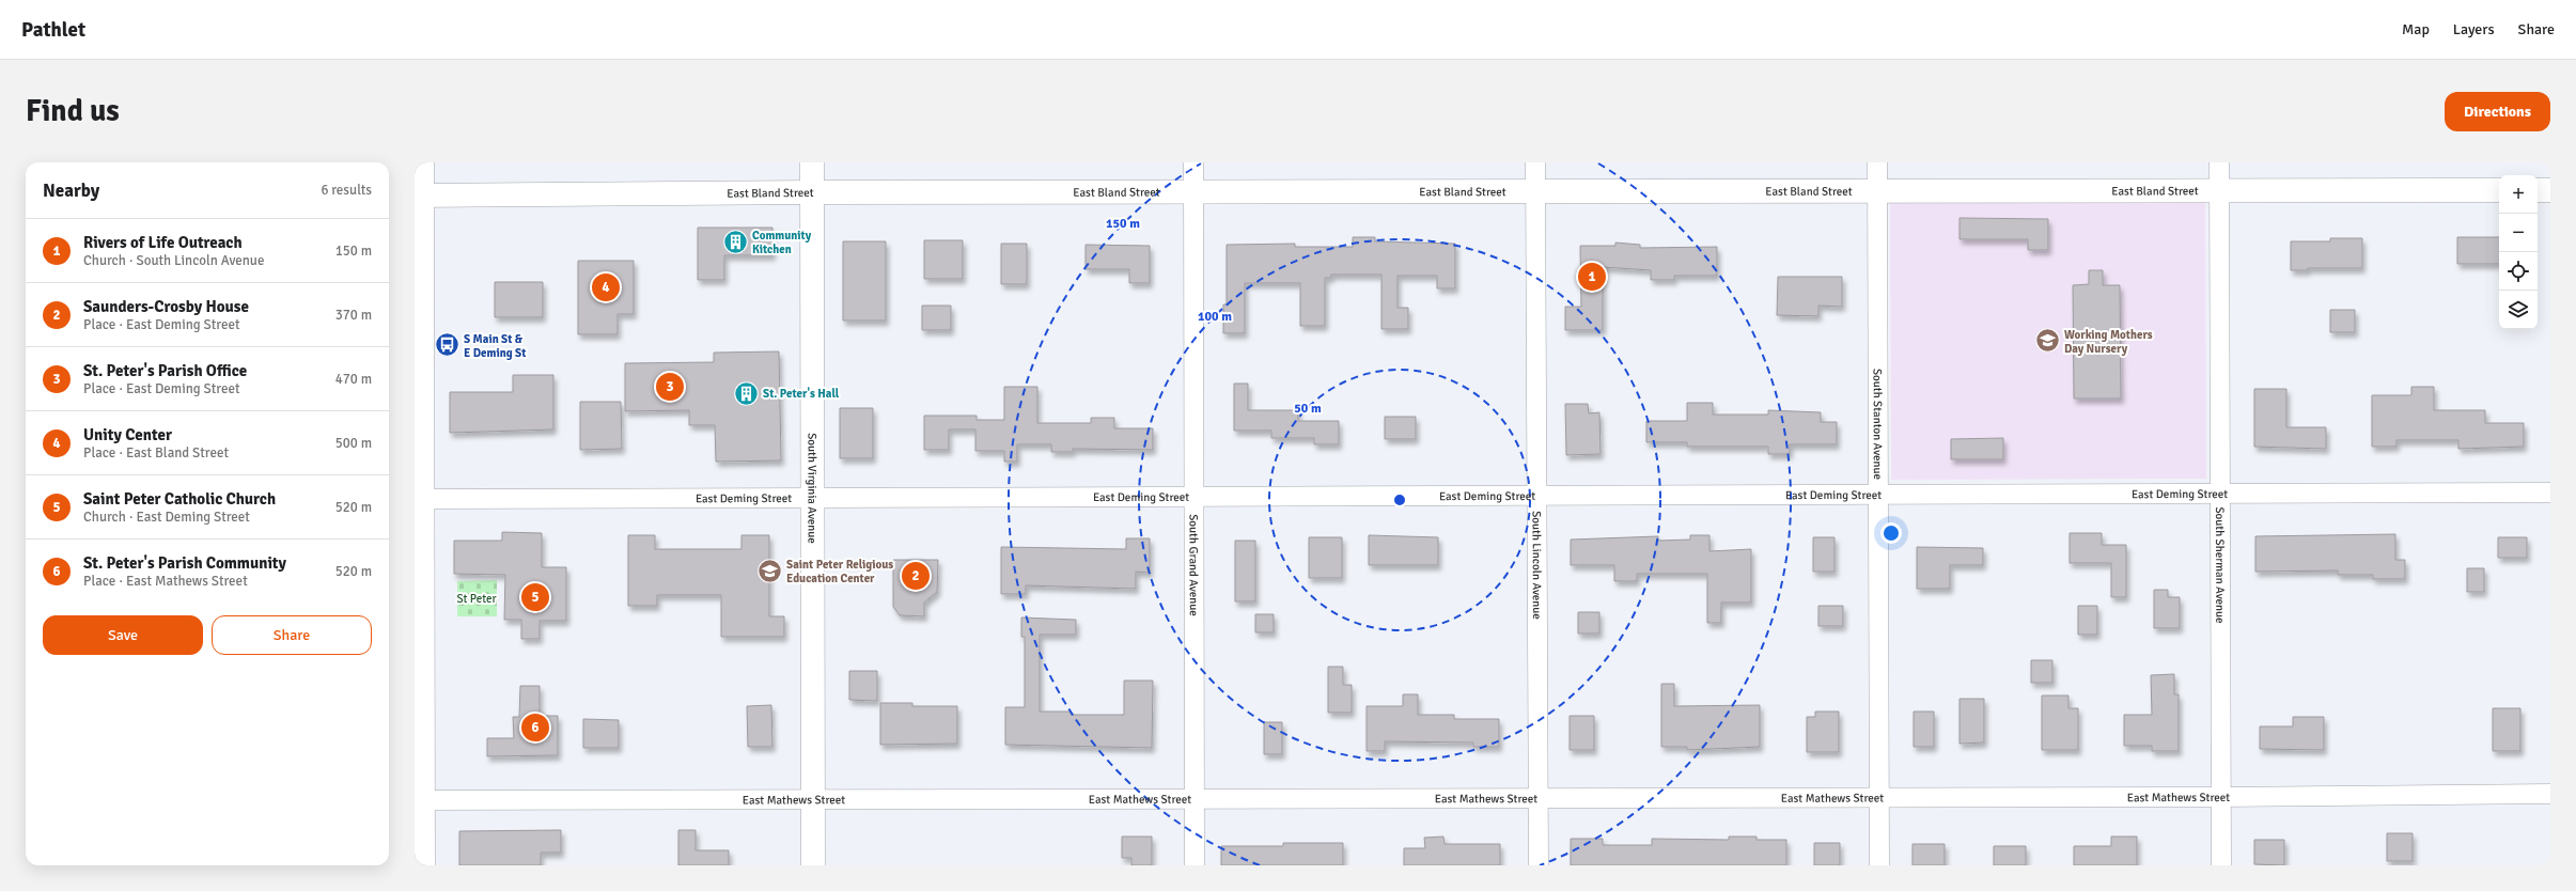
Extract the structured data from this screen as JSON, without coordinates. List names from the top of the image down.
{
  "streets": {
    "street": [
      "East Bland Street",
      "South Stanton Avenue",
      "South Virginia Avenue",
      "East Deming Street",
      "South Grand Avenue",
      "South Lincoln Avenue",
      "South Sherman Avenue",
      "East Mathews Street"
    ]
  },
  "crossings": [
    ["East Bland Street", "South Stanton Avenue"],
    ["East Bland Street", "South Virginia Avenue"],
    ["East Bland Street", "South Grand Avenue"],
    ["East Bland Street", "South Lincoln Avenue"],
    ["East Bland Street", "South Sherman Avenue"],
    ["South Stanton Avenue", "East Deming Street"],
    ["South Stanton Avenue", "East Mathews Street"],
    ["South Virginia Avenue", "East Deming Street"],
    ["South Virginia Avenue", "East Mathews Street"],
    ["East Deming Street", "South Grand Avenue"],
    ["East Deming Street", "South Lincoln Avenue"],
    ["East Deming Street", "South Sherman Avenue"],
    ["South Grand Avenue", "East Mathews Street"],
    ["South Lincoln Avenue", "East Mathews Street"],
    ["South Sherman Avenue", "East Mathews Street"]
  ],
  "parks": ["St Peter"],
  "places": {
    "building": ["Community Kitchen", "St. Peter's Hall"],
    "school or university": ["Working Mothers Day Nursery", "Saint Peter Religious Education Center"],
    "bus stop": ["S Main St & E Deming St"]
  },
  "page": {
    "header": "Pathlet",
    "nav": ["Map", "Layers", "Share"],
    "buttons": [
      "Directions",
      ["Save", "Share"]
    ],
    "title": "Find us",
    "heading": ["Nearby", "6 results"],
    "map_buttons": ["+", "−"],
    "list": [
      {
        "mark": "1",
        "name": "Rivers of Life Outreach",
        "note": "Church · South Lincoln Avenue",
        "value": "150 m"
      },
      {
        "mark": "2",
        "name": "Saunders-Crosby House",
        "note": "Place · East Deming Street",
        "value": "370 m"
      },
      {
        "mark": "3",
        "name": "St. Peter's Parish Office",
        "note": "Place · East Deming Street",
        "value": "470 m"
      },
      {
        "mark": "4",
        "name": "Unity Center",
        "note": "Place · East Bland Street",
        "value": "500 m"
      },
      {
        "mark": "5",
        "name": "Saint Peter Catholic Church",
        "note": "Church · East Deming Street",
        "value": "520 m"
      },
      {
        "mark": "6",
        "name": "St. Peter's Parish Community",
        "note": "Place · East Mathews Street",
        "value": "520 m"
      }
    ],
    "pins": [
      "1",
      "4",
      "3",
      "2",
      "5",
      "6"
    ]
  },
  "rings": ["150 m", "100 m", "50 m"]
}
